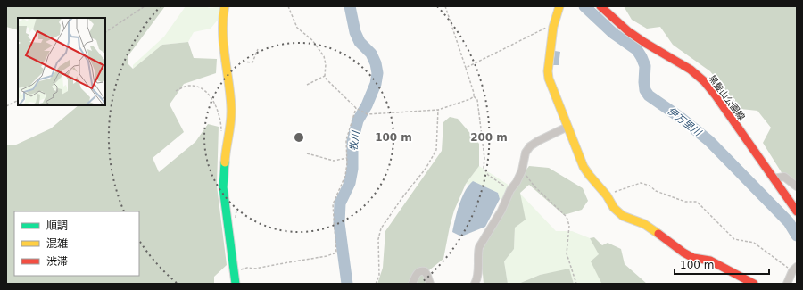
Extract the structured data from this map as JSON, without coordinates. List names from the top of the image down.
{
  "streets": {
    "street": ["黒髪山公園線"]
  },
  "water": ["伊万里川", "牧川"],
  "legend": ["順調", "混雑", "渋滞"],
  "scale_bar": "100 m",
  "rings": ["100 m", "200 m"]
}
